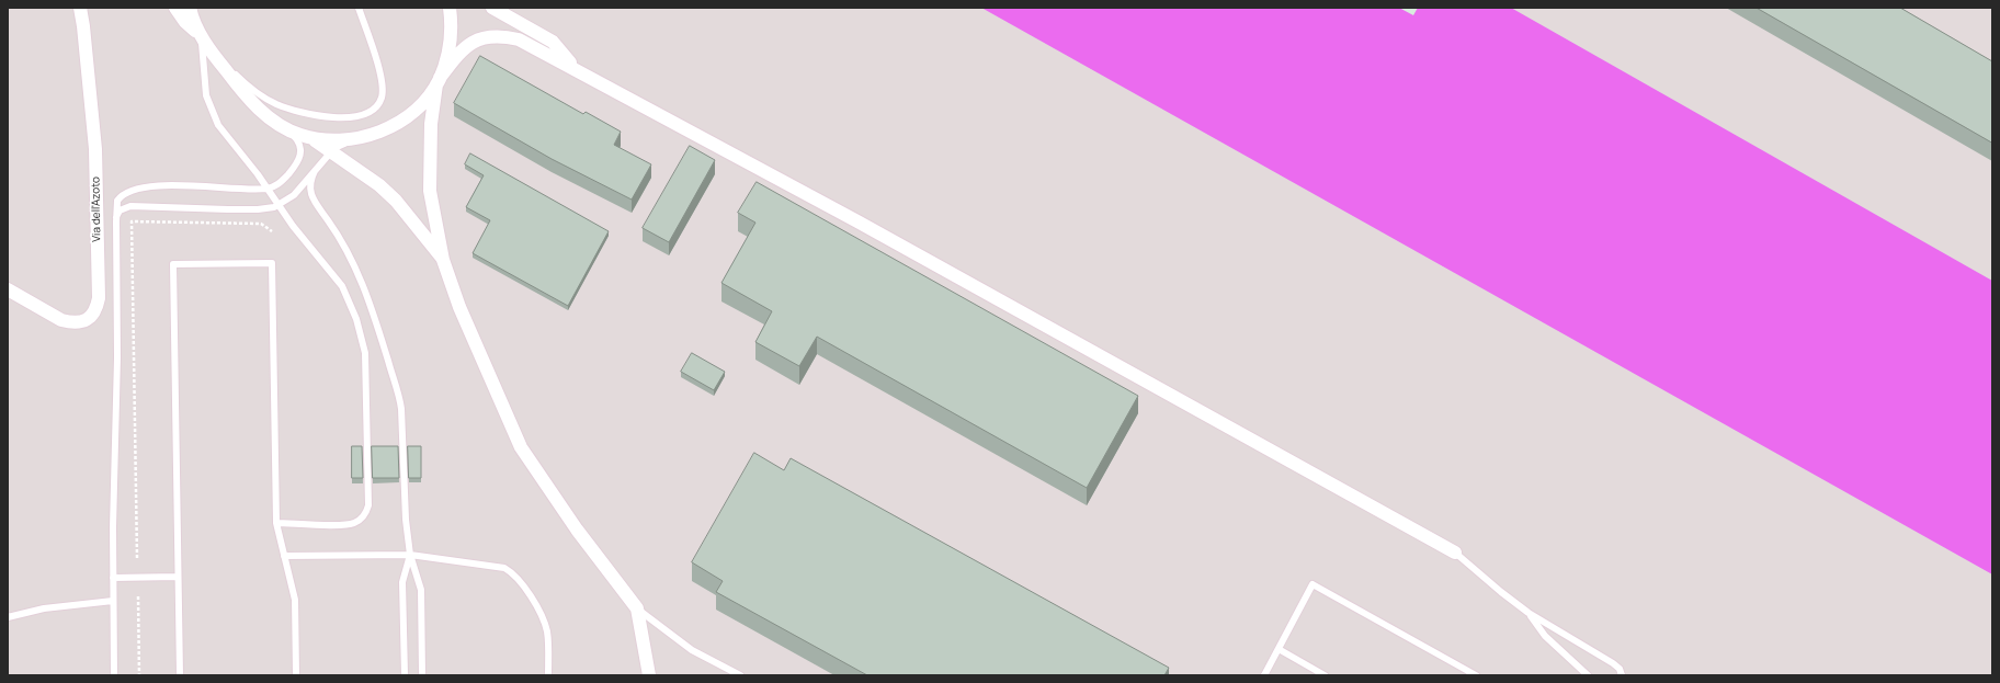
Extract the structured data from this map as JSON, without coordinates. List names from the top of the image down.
{
  "streets": {
    "street": ["Via dell'Azoto"]
  }
}
